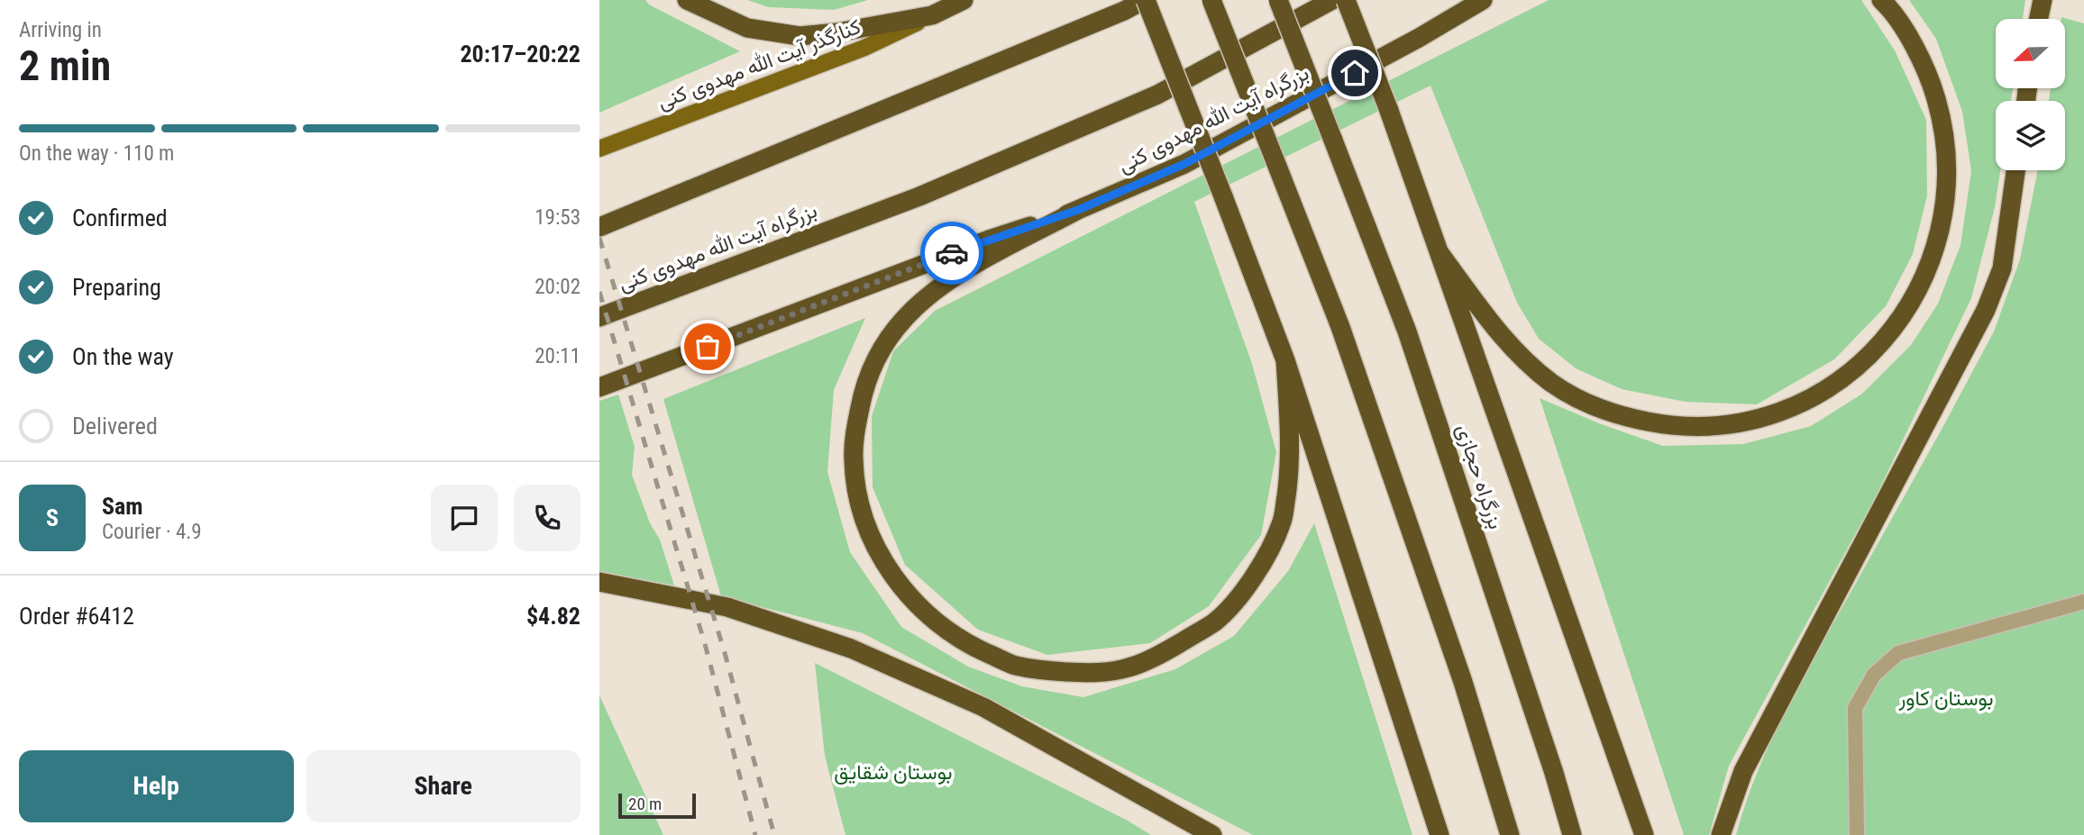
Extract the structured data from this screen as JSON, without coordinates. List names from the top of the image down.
{
  "streets": {
    "highway": ["بزرگراه آیت الله مهدوی کنی", "بزرگراه حجازی"],
    "main road": ["کنارگذر آیت الله مهدوی کنی"]
  },
  "parks": ["بوستان کاور", "بوستان شقایق"],
  "scale_bar": "20 m",
  "north": "left",
  "page": {
    "heading": ["2 min", "Arriving in", "20:17–20:22"],
    "panel": [
      "Sam",
      "Courier · 4.9",
      "Order #6412",
      "$4.82"
    ],
    "bar": "On the way · 110 m",
    "list": [
      ["Confirmed", "19:53"],
      ["Preparing", "20:02"],
      ["On the way", "20:11"],
      "Delivered"
    ],
    "round": "S",
    "buttons": ["Help", "Share"],
    "scale": "20 m"
  }
}
